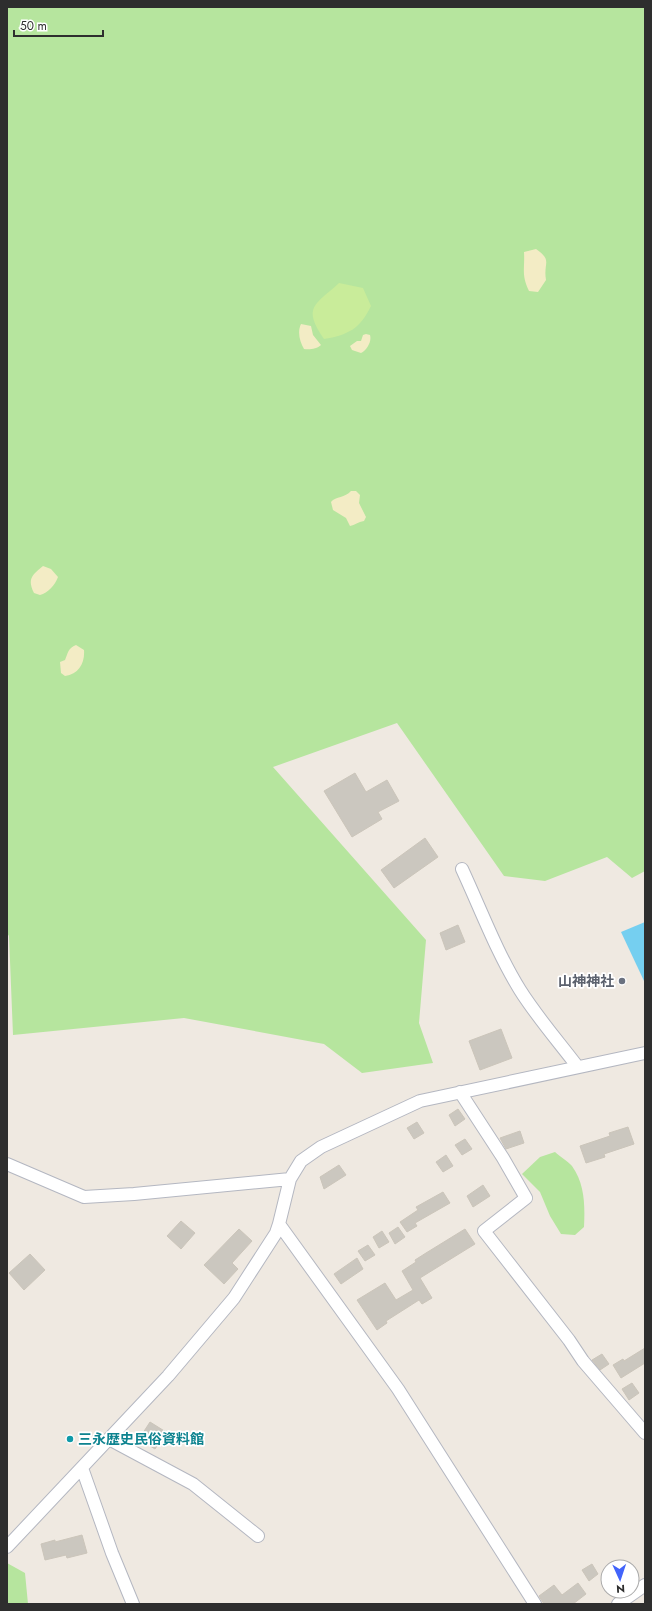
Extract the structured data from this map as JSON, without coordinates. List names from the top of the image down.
{
  "places": ["山神神社", "三永歴史民俗資料館"],
  "scale_bar": "50 m",
  "north": "bottom"
}
